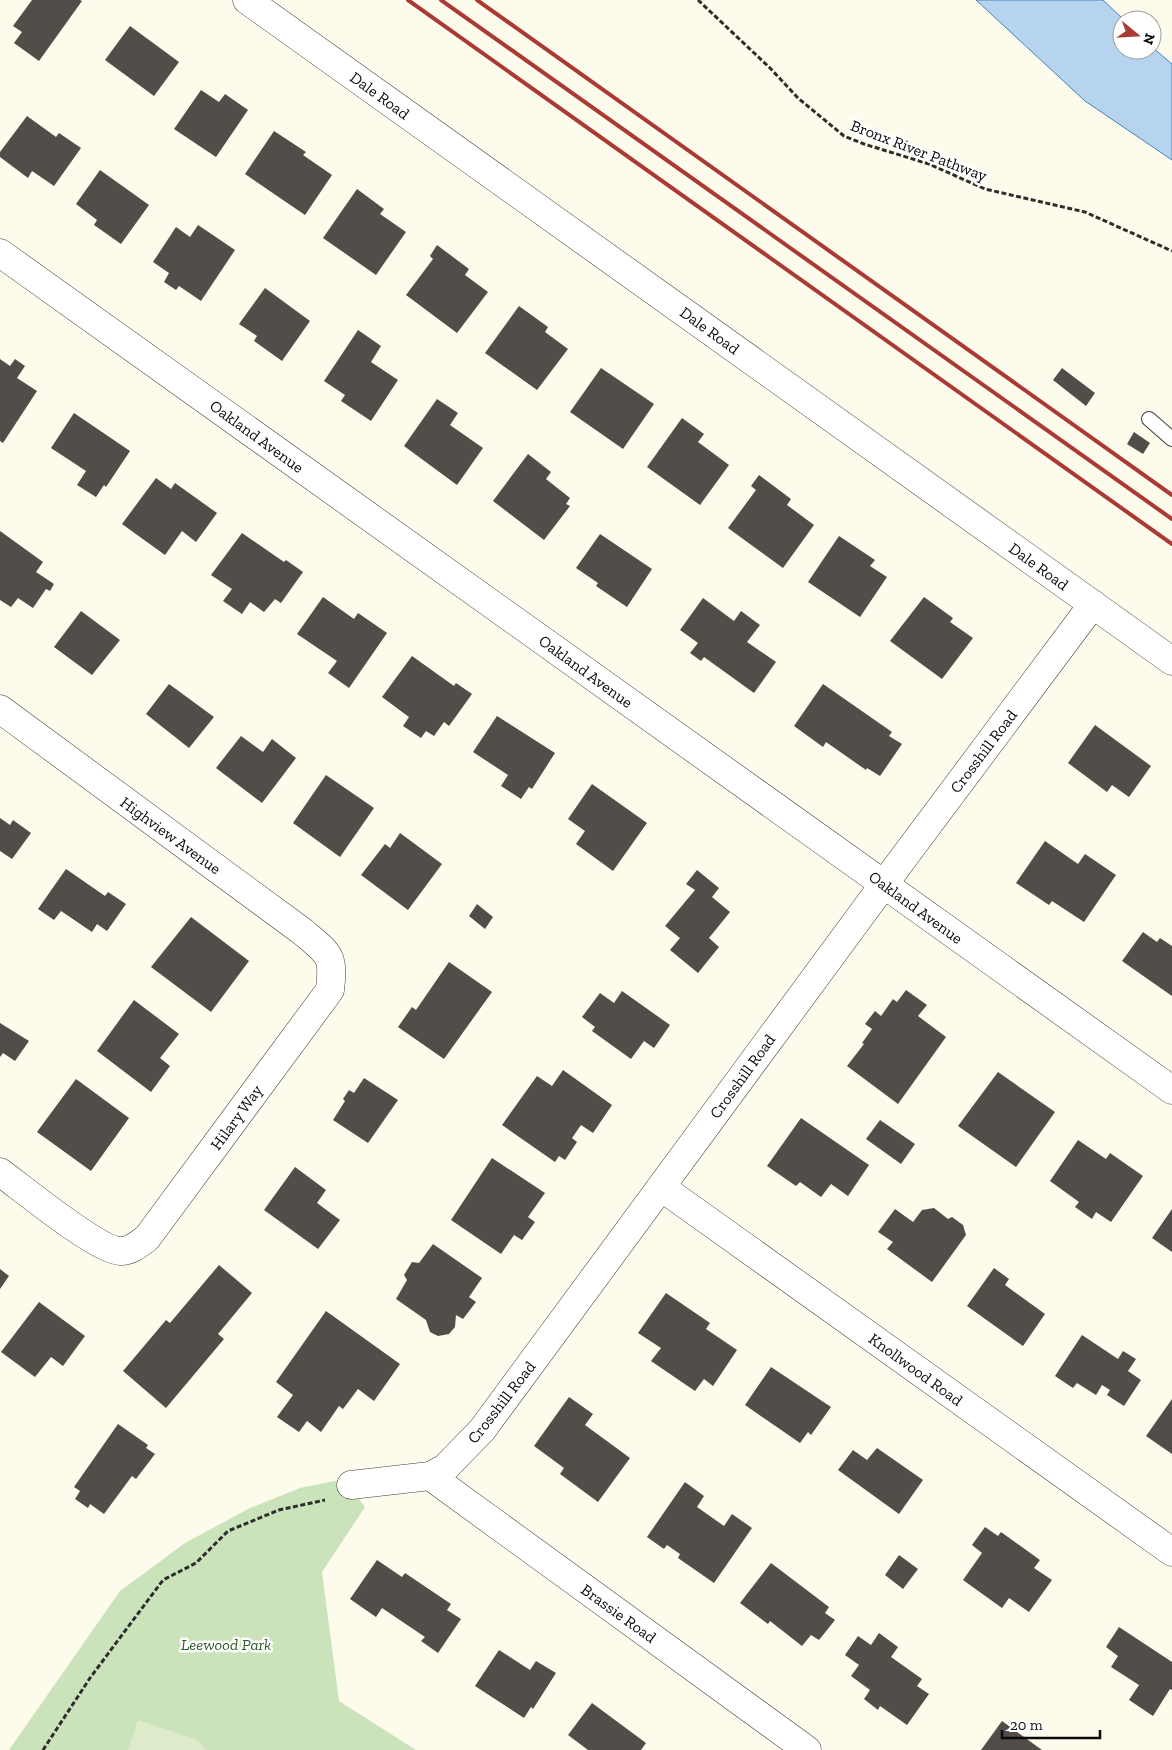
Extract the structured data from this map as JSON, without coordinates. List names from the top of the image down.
{
  "streets": {
    "street": [
      "Dale Road",
      "Oakland Avenue",
      "Crosshill Road",
      "Highview Avenue",
      "Hilary Way",
      "Knollwood Road",
      "Brassie Road"
    ],
    "path": ["Bronx River Pathway"]
  },
  "crossings": [
    ["Dale Road", "Crosshill Road"],
    ["Oakland Avenue", "Crosshill Road"],
    ["Crosshill Road", "Knollwood Road"],
    ["Crosshill Road", "Brassie Road"],
    ["Highview Avenue", "Hilary Way"]
  ],
  "parks": ["Leewood Park"],
  "scale_bar": "20 m",
  "north": "right"
}
